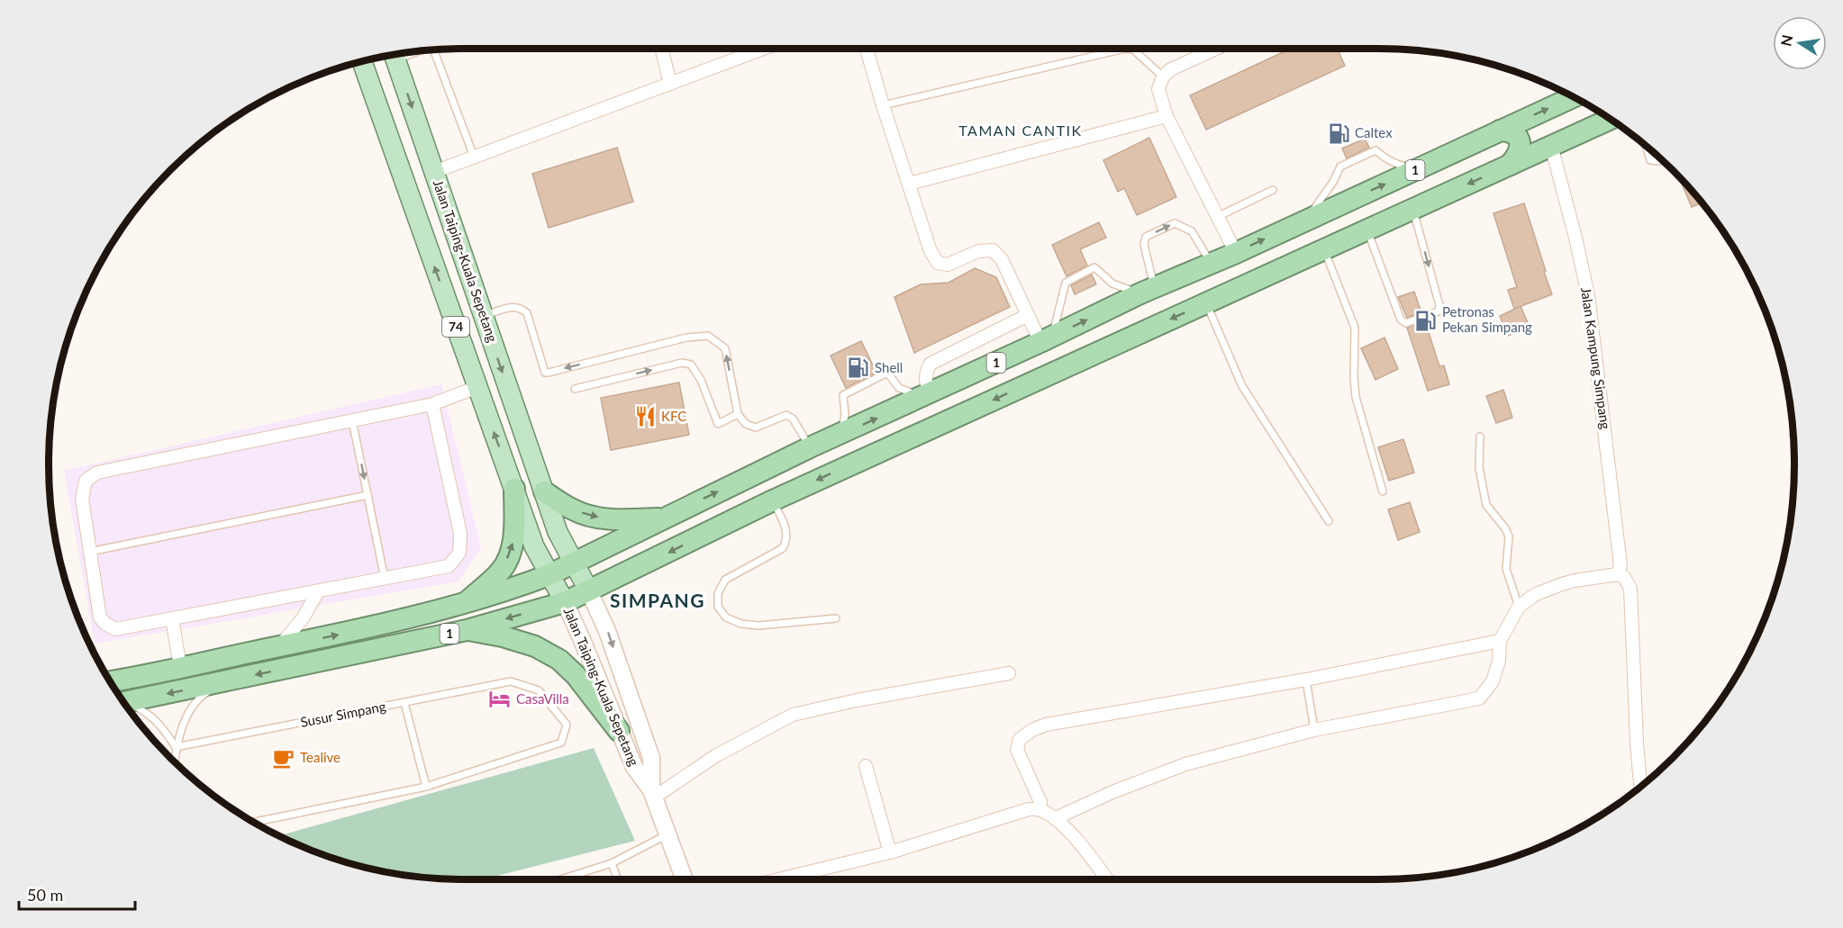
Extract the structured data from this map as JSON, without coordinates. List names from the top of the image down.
{
  "streets": {
    "highway": ["1"],
    "main road": ["Jalan Taiping-Kuala Sepetang", "74"],
    "street": ["Jalan Kampung Simpang"],
    "lane": ["Susur Simpang"]
  },
  "crossings": [
    ["1", "Jalan Taiping-Kuala Sepetang"],
    ["1", "Jalan Kampung Simpang"],
    ["Jalan Taiping-Kuala Sepetang", "74"]
  ],
  "districts": ["TAMAN CANTIK", "SIMPANG"],
  "places": {
    "fuel station": ["Caltex", "Petronas Pekan Simpang", "Shell"],
    "restaurant": ["KFC"],
    "hotel": ["CasaVilla"],
    "cafe": ["Tealive"]
  },
  "scale_bar": "50 m",
  "north": "left"
}
